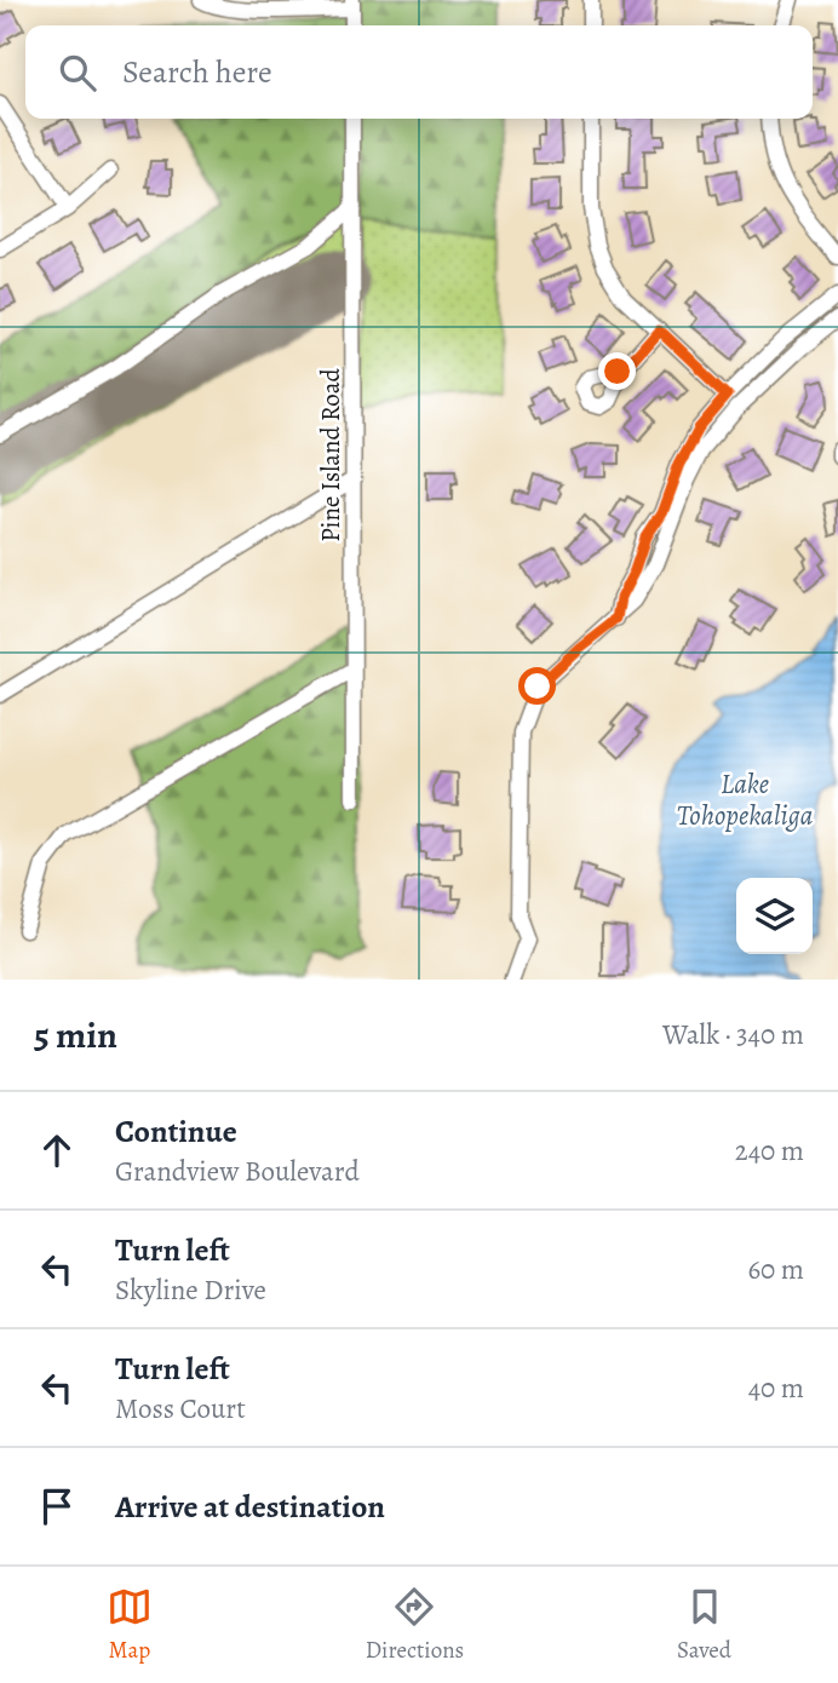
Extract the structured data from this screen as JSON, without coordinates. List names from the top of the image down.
{
  "streets": {
    "street": ["Pine Island Road"]
  },
  "water": ["Lake Tohopekaliga"],
  "page": {
    "search": "Search here",
    "heading": ["5 min", "Walk · 340 m"],
    "list": [
      ["Continue", "Grandview Boulevard", "240 m"],
      ["Turn left", "Skyline Drive", "60 m"],
      ["Turn left", "Moss Court", "40 m"],
      "Arrive at destination"
    ],
    "nav": ["Map", "Directions", "Saved"]
  }
}
